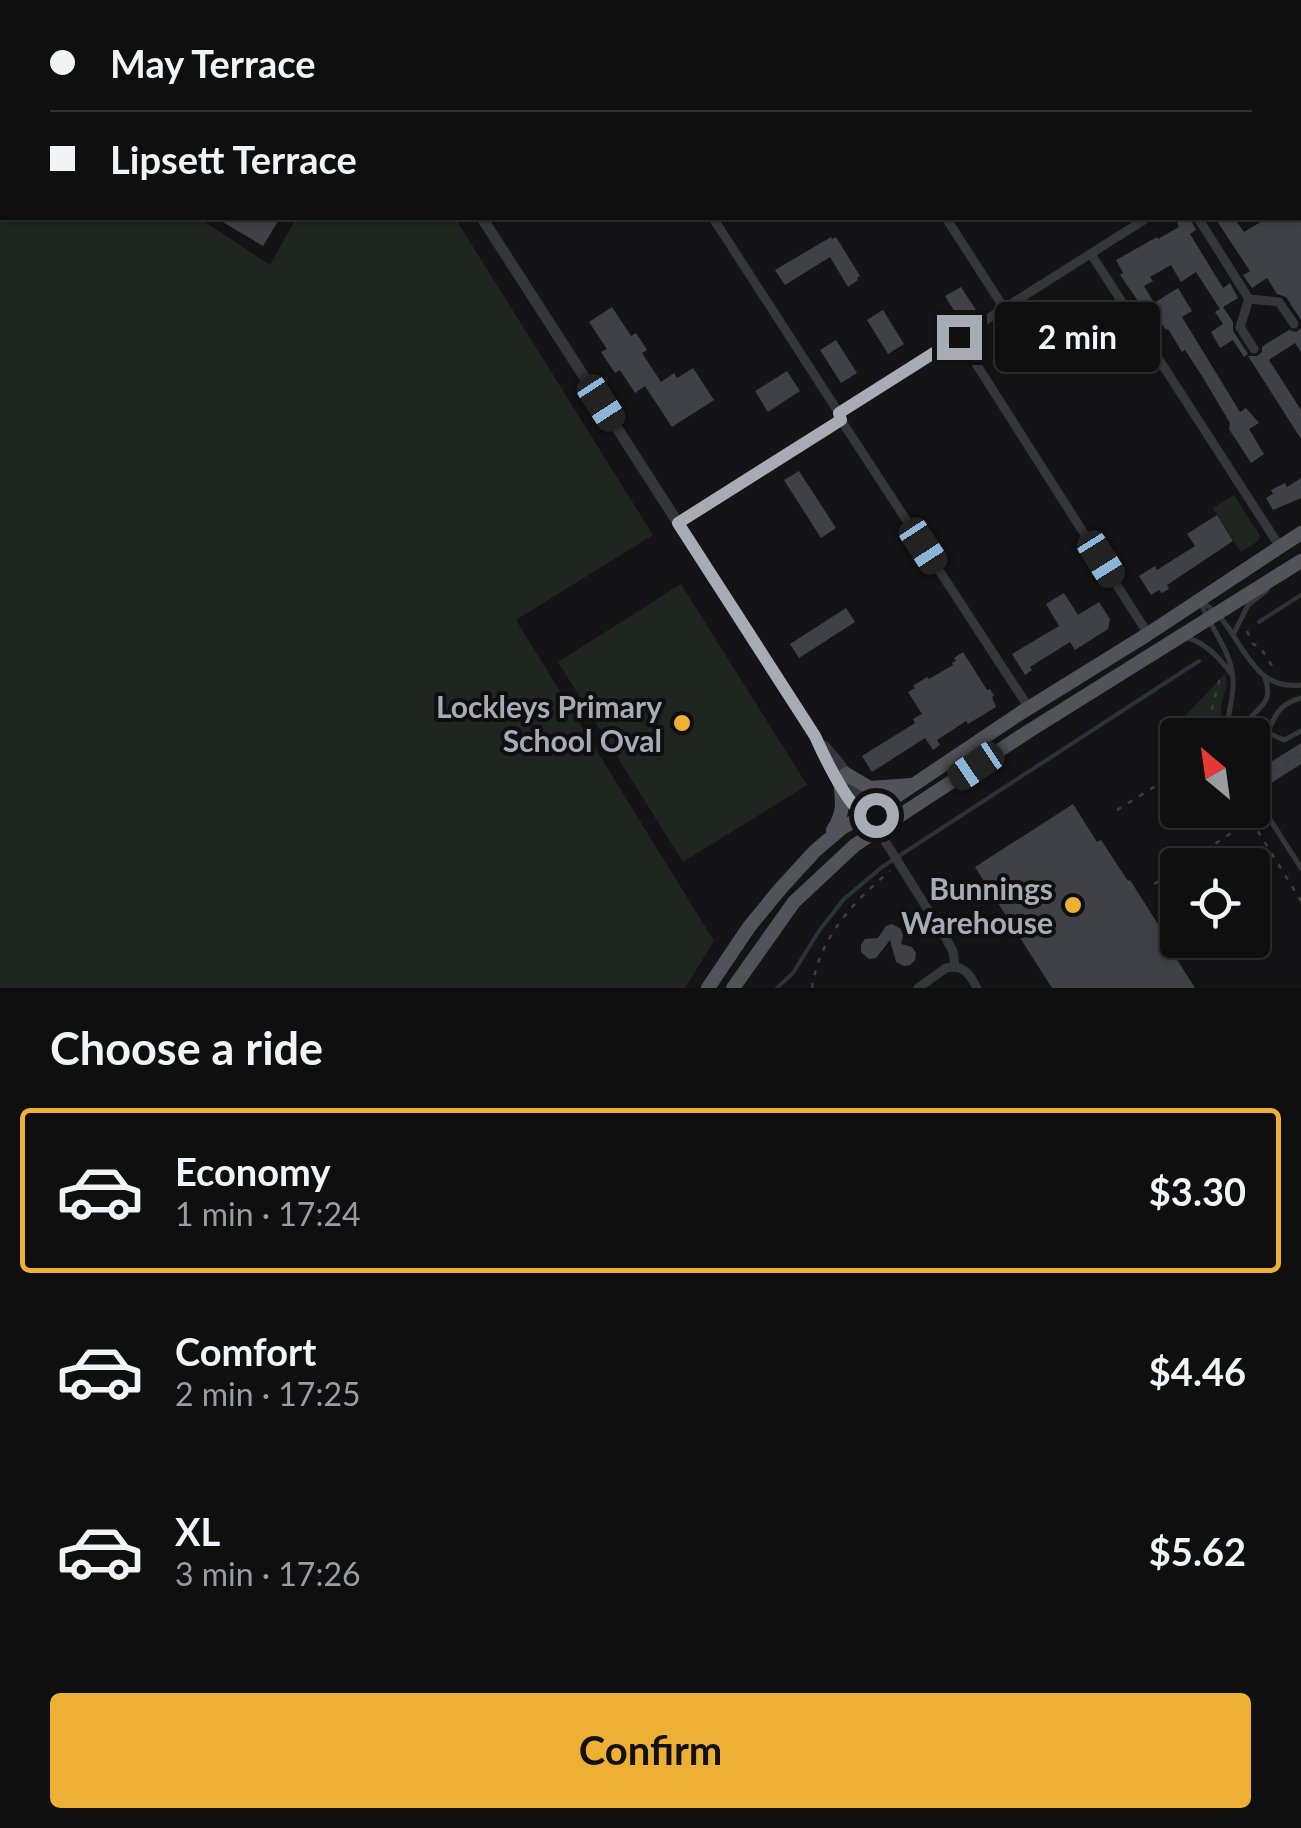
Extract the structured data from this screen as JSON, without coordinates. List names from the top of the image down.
{
  "places": ["Lockleys Primary School Oval", "Bunnings Warehouse"],
  "north": "top left",
  "page": {
    "banner": ["May Terrace", "Lipsett Terrace"],
    "bubble": "2 min",
    "heading": "Choose a ride",
    "list": [
      {
        "name": "Economy",
        "note": "1 min · 17:24",
        "value": "$3.30"
      },
      {
        "name": "Comfort",
        "note": "2 min · 17:25",
        "value": "$4.46"
      },
      {
        "name": "XL",
        "note": "3 min · 17:26",
        "value": "$5.62"
      }
    ],
    "buttons": "Confirm"
  }
}
